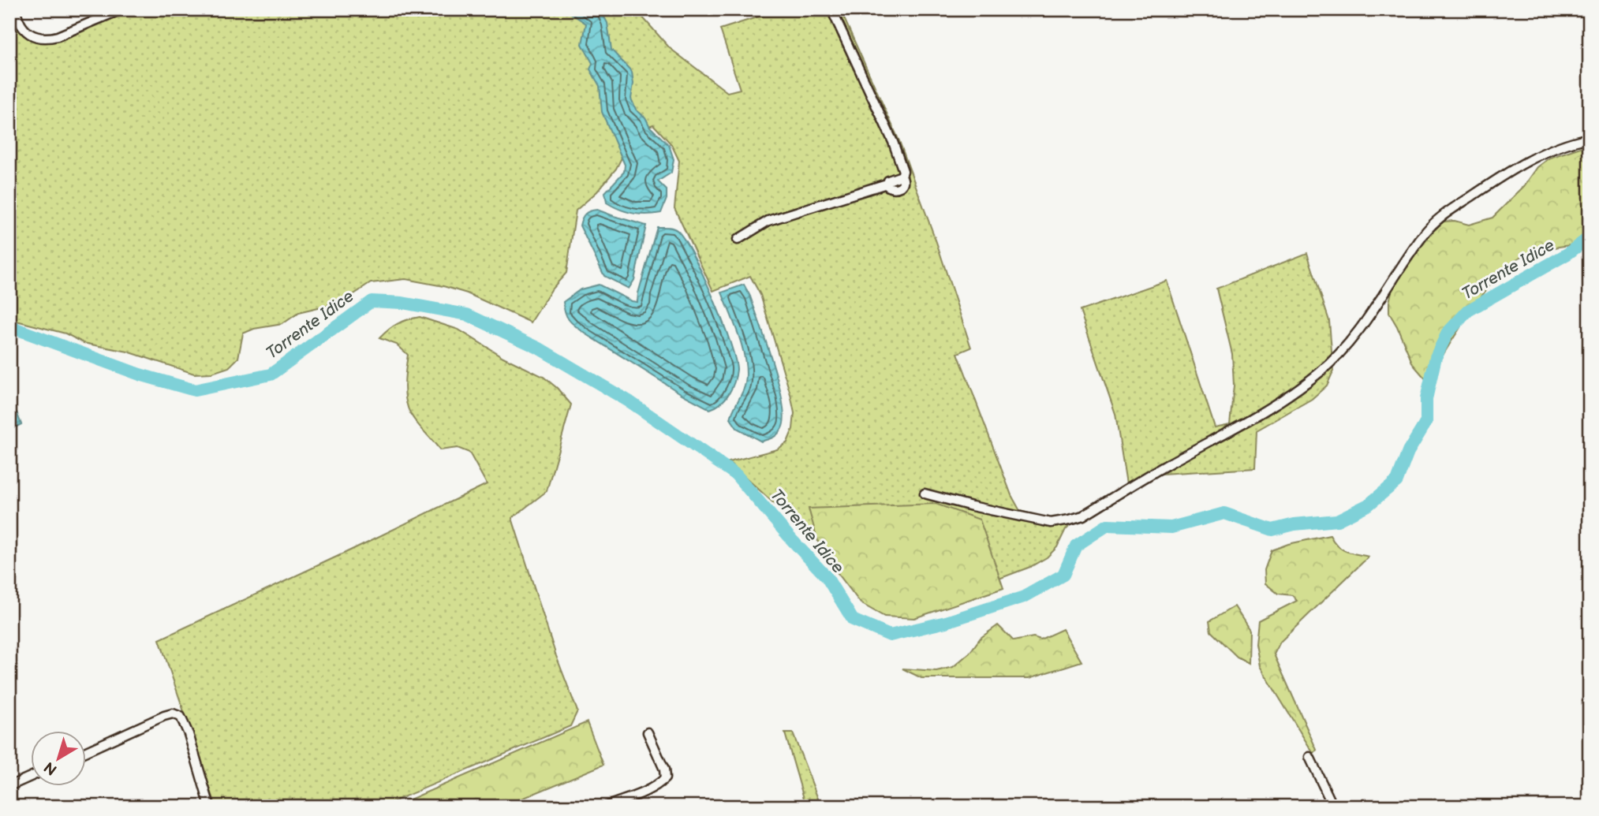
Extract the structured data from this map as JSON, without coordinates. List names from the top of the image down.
{
  "water": ["Torrente Idice"],
  "north": "bottom left"
}
